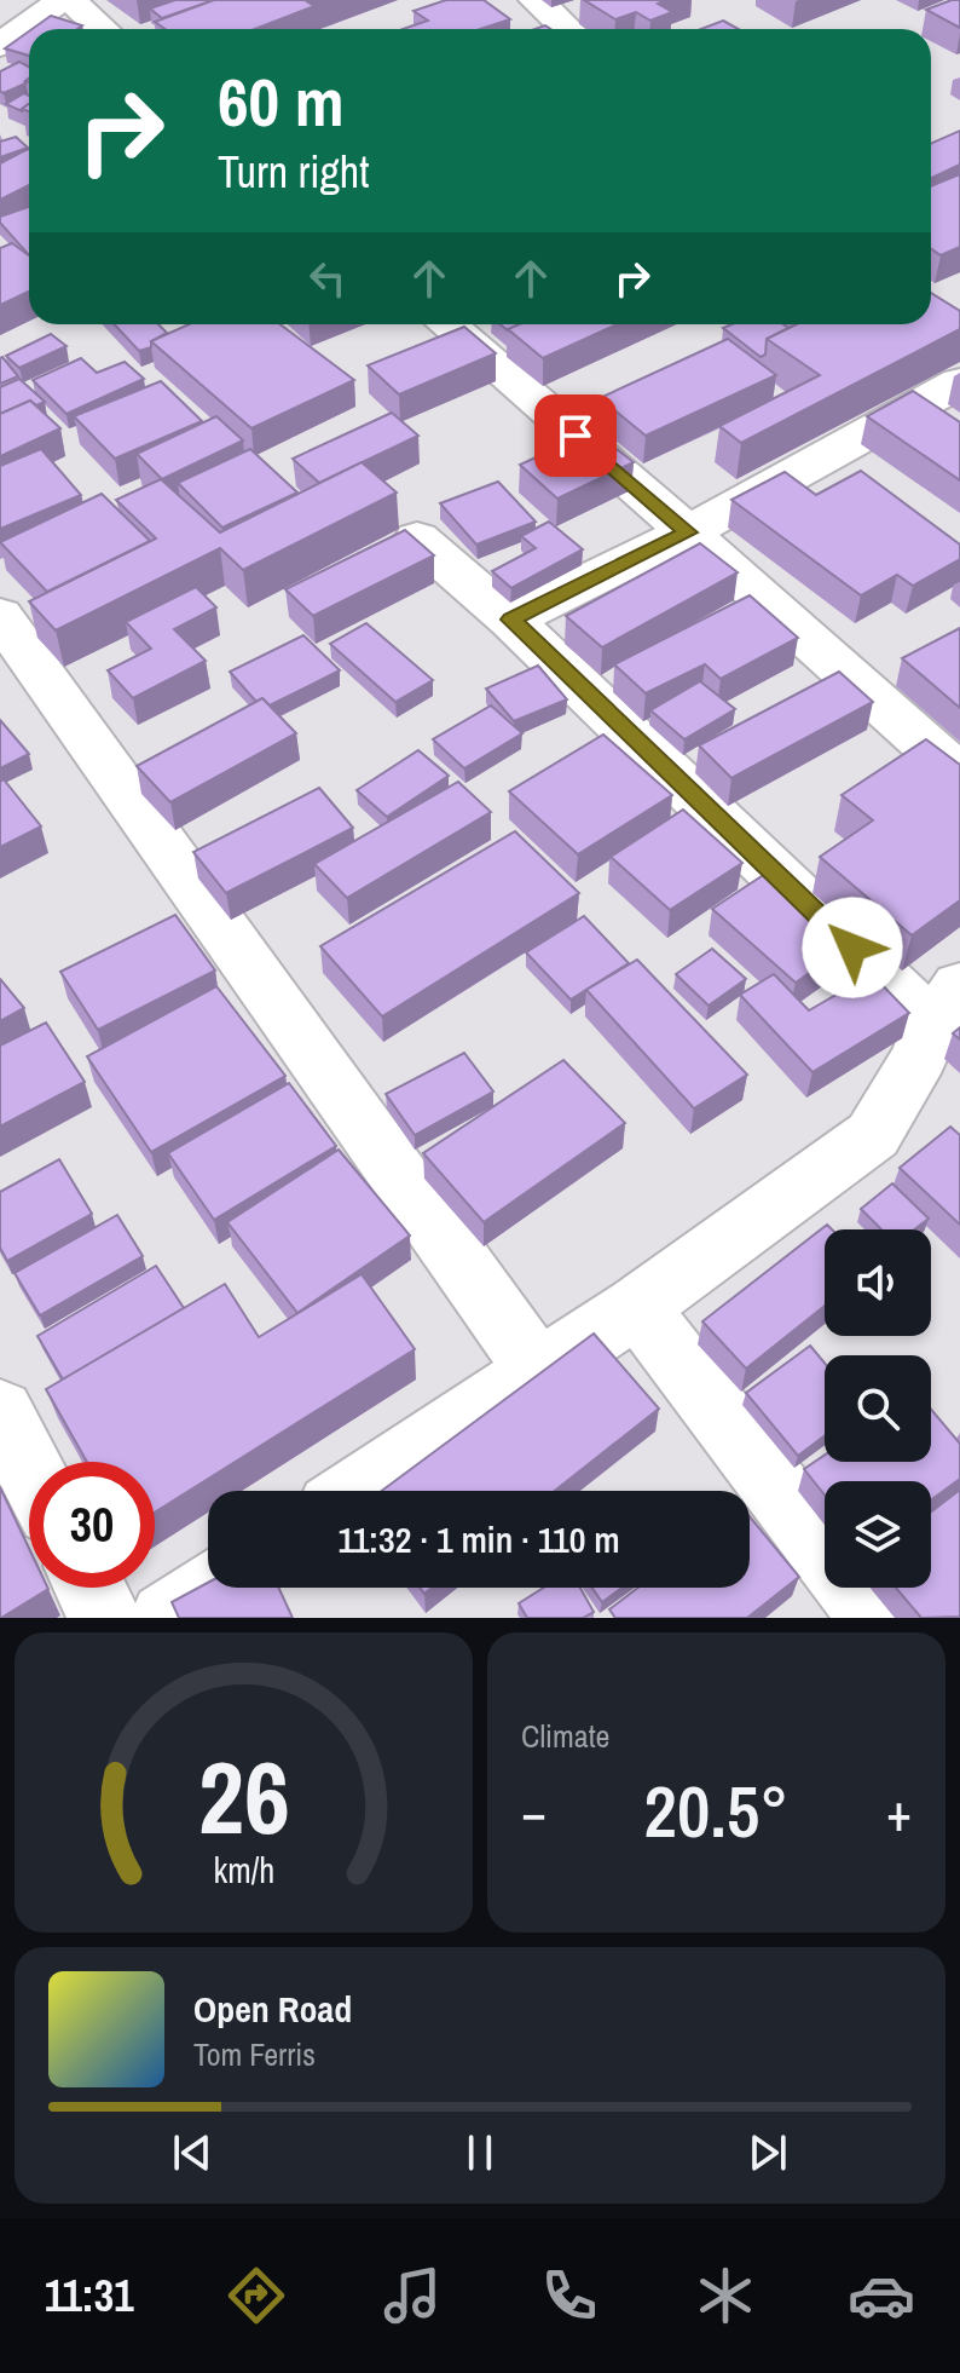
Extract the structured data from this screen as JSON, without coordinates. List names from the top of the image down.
{
  "page": {
    "turn": ["60 m", "Turn right"],
    "limit": "30",
    "trip": "11:32 · 1 min · 110 m",
    "tile": "Climate",
    "heat": ["−", "20.5°", "+"],
    "song": ["Open Road", "Tom Ferris"],
    "tabs": "11:31",
    "gauge": ["26", "km/h"]
  }
}
